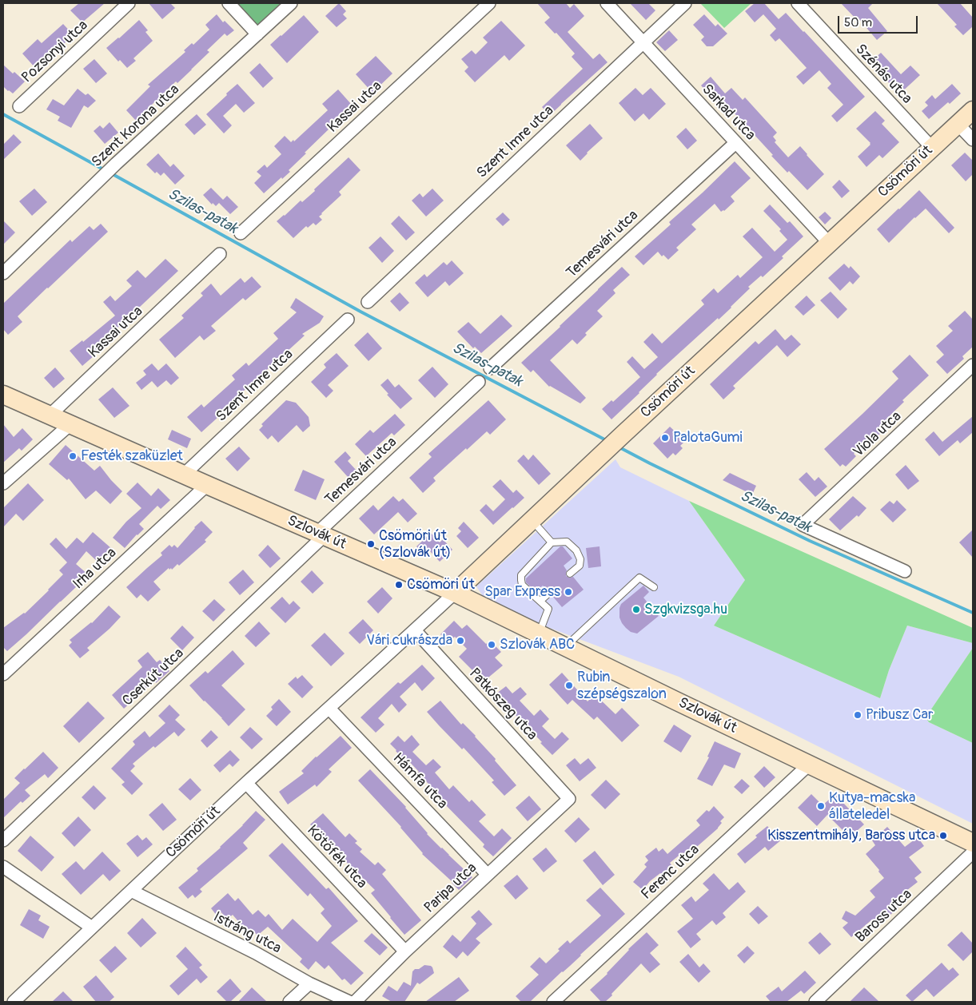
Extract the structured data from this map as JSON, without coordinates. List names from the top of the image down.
{
  "streets": {
    "main road": ["Csömöri út", "Szlovák út"],
    "street": [
      "Pozsonyi utca",
      "Szénás utca",
      "Kassai utca",
      "Sarkad utca",
      "Szent Korona utca",
      "Szent Imre utca",
      "Temesvári utca",
      "Viola utca",
      "Irha utca",
      "Cserkút utca",
      "Patkószeg utca",
      "Hámfa utca",
      "Kötőfék utca",
      "Ferenc utca",
      "Paripa utca",
      "Baross utca",
      "Istráng utca"
    ]
  },
  "crossings": [
    ["Szénás utca", "Csömöri út"],
    ["Kassai utca", "Szlovák út"],
    ["Sarkad utca", "Szent Imre utca"],
    ["Sarkad utca", "Csömöri út"],
    ["Sarkad utca", "Temesvári utca"],
    ["Szent Imre utca", "Szlovák út"],
    ["Csömöri út", "Szlovák út"],
    ["Csömöri út", "Patkószeg utca"],
    ["Csömöri út", "Hámfa utca"],
    ["Csömöri út", "Kötőfék utca"],
    ["Csömöri út", "Istráng utca"],
    ["Temesvári utca", "Szlovák út"],
    ["Temesvári utca", "Cserkút utca"],
    ["Szlovák út", "Irha utca"],
    ["Szlovák út", "Cserkút utca"],
    ["Szlovák út", "Ferenc utca"],
    ["Patkószeg utca", "Paripa utca"],
    ["Hámfa utca", "Paripa utca"],
    ["Kötőfék utca", "Paripa utca"]
  ],
  "water": ["Szilas-patak"],
  "places": [
    "PalotaGumi",
    "Festék szaküzlet",
    "Csömöri út (Szlovák út)",
    "Csömöri út",
    "Spar Express",
    "Szgkvizsga.hu",
    "Vári cukrászda",
    "Szlovák ABC",
    "Rubin szépségszalon",
    "Pribusz Car",
    "Kutya-macska állateledel",
    "Kisszentmihály, Baross utca"
  ],
  "scale_bar": "50 m"
}
